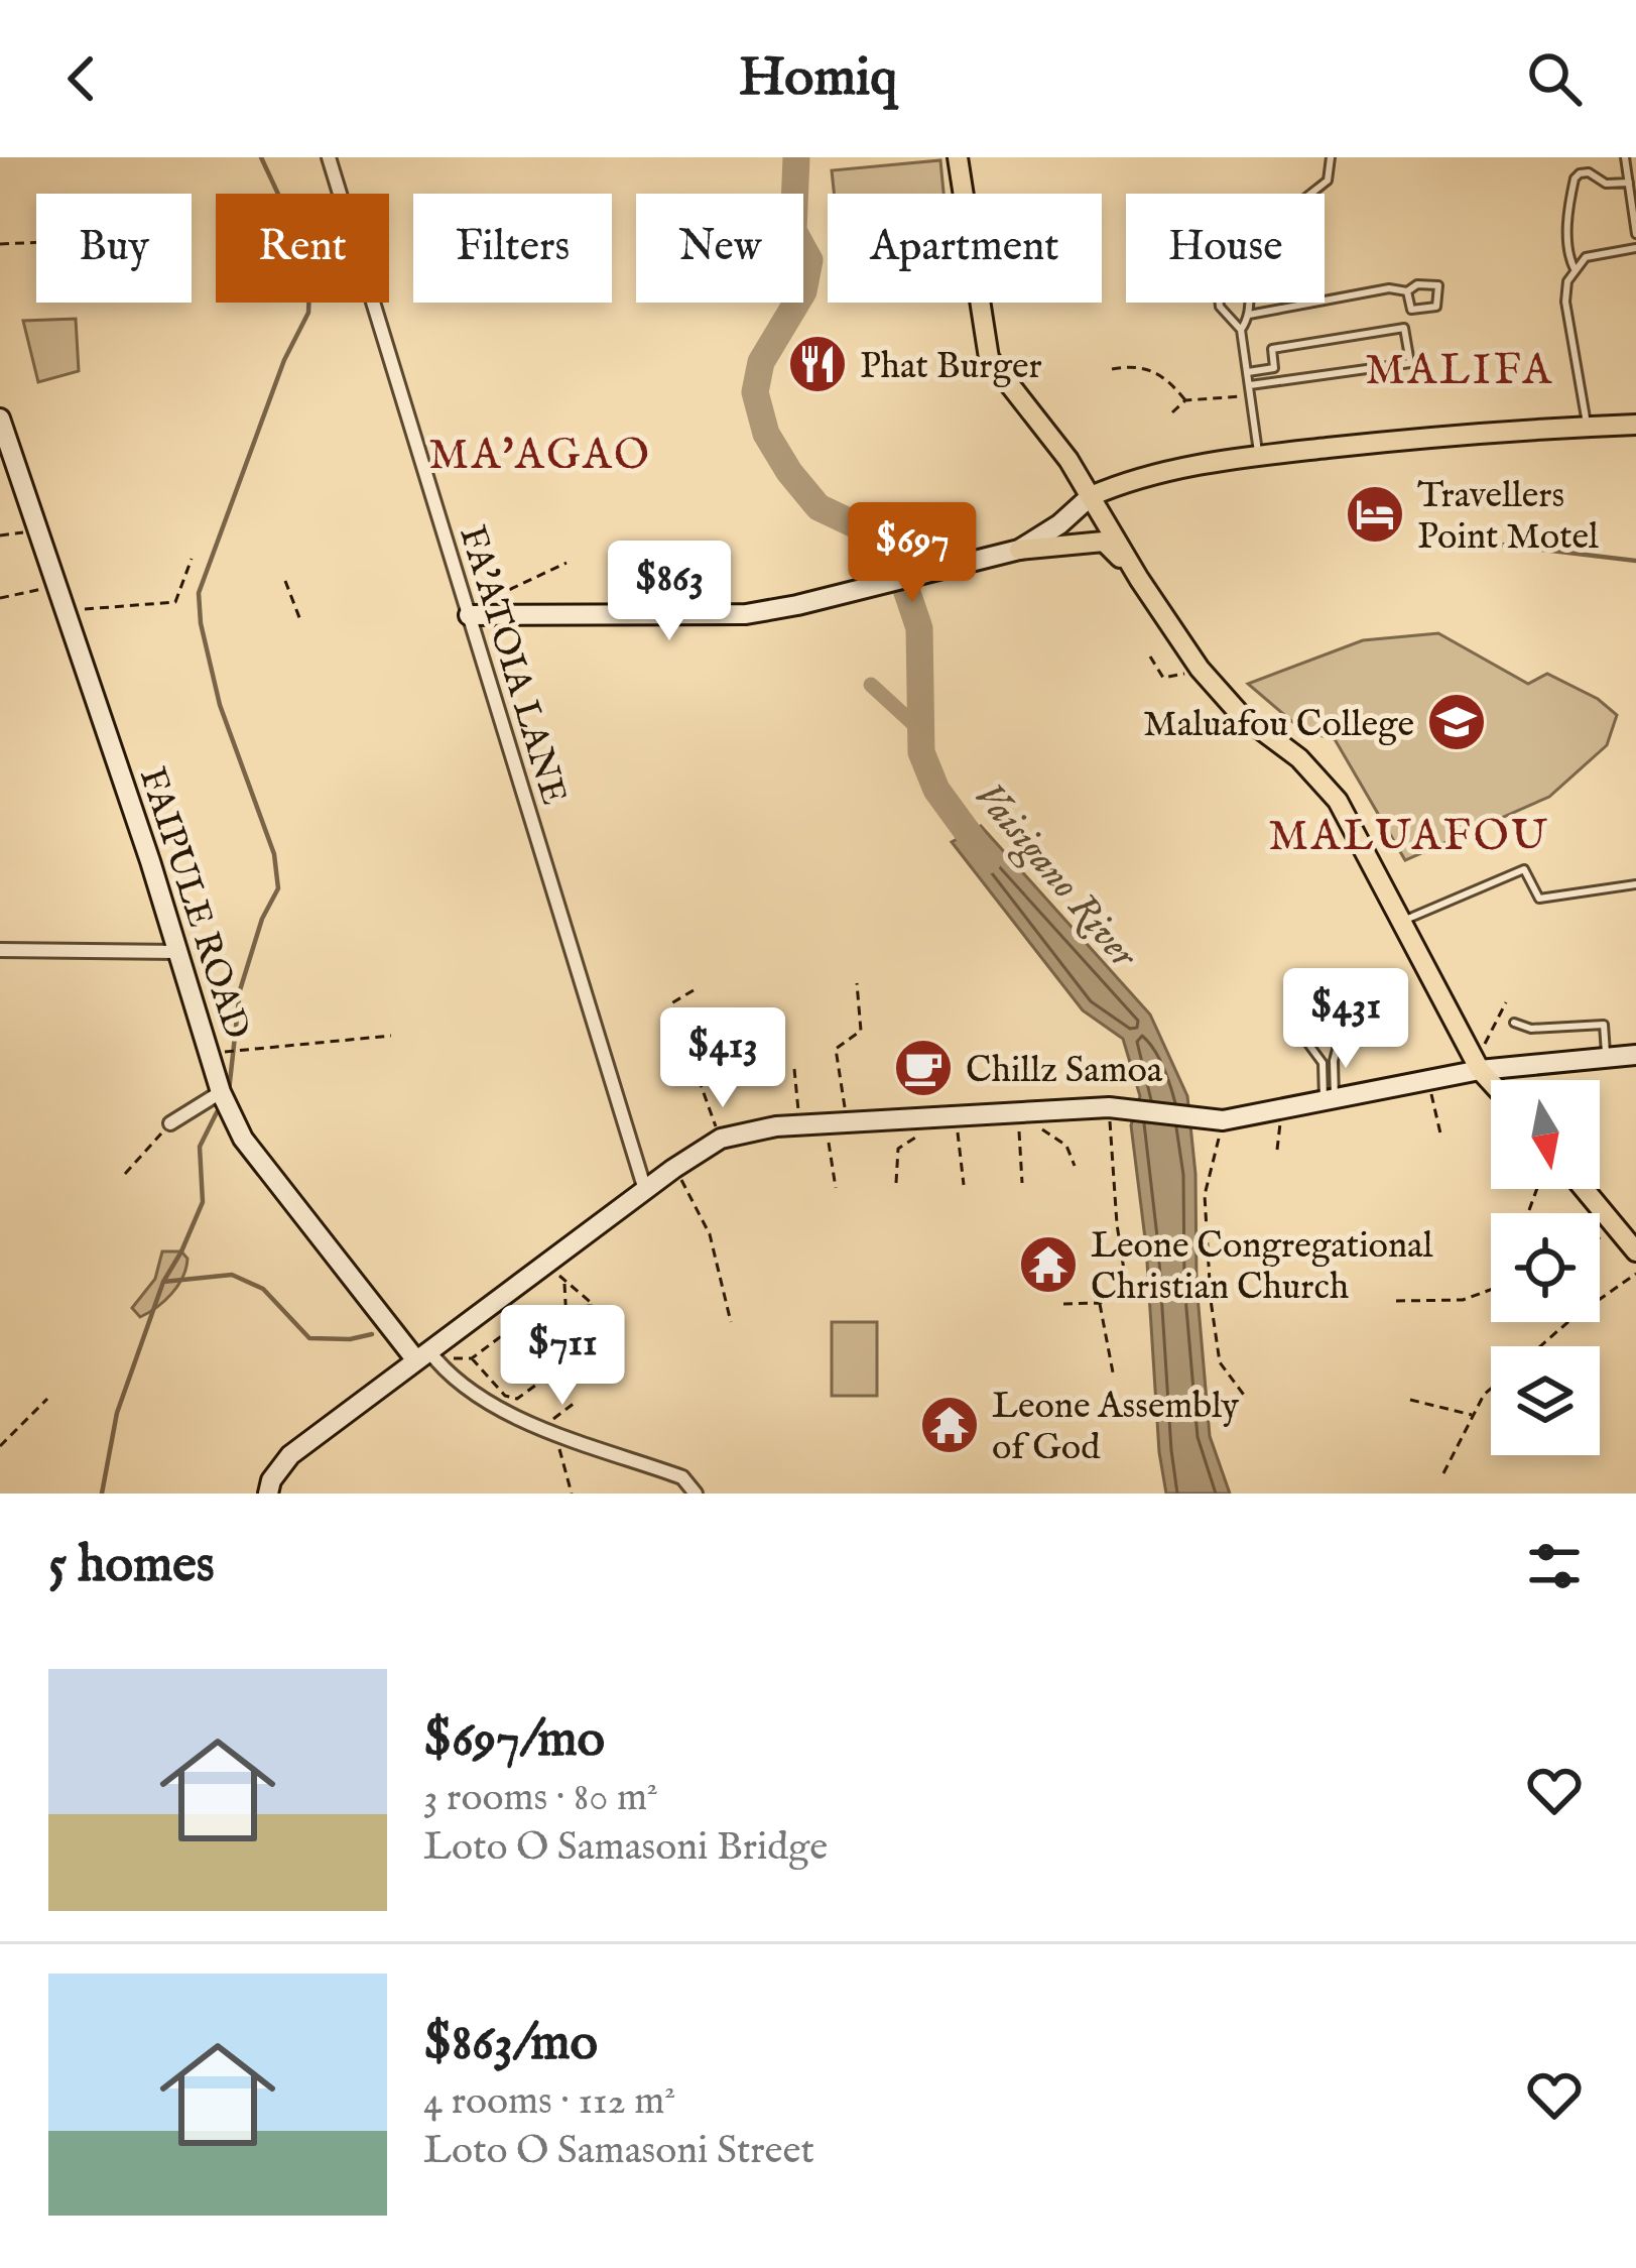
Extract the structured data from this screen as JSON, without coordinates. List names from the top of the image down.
{
  "streets": {
    "main road": ["FAIPULE ROAD"],
    "street": ["FA'ATOIA LANE"]
  },
  "districts": ["MALIFA", "MA'AGAO", "MALUAFOU"],
  "water": ["Vaisigano River"],
  "places": {
    "restaurant": ["Phat Burger"],
    "hotel": ["Travellers Point Motel"],
    "school or university": ["Maluafou College"],
    "cafe": ["Chillz Samoa"],
    "temple": ["Leone Congregational Christian Church", "Leone Assembly of God"]
  },
  "north": "bottom",
  "page": {
    "header": "Homiq",
    "chip": [
      "Buy",
      "Rent",
      "Filters",
      "New",
      "Apartment",
      "House"
    ],
    "price": [
      "$697",
      "$863",
      "$431",
      "$413",
      "$711"
    ],
    "heading": "5 homes",
    "list": [
      {
        "name": "$697/mo",
        "note": "3 rooms · 80 m² · Loto O Samasoni Bridge"
      },
      {
        "name": "$863/mo",
        "note": "4 rooms · 112 m² · Loto O Samasoni Street"
      }
    ]
  }
}
